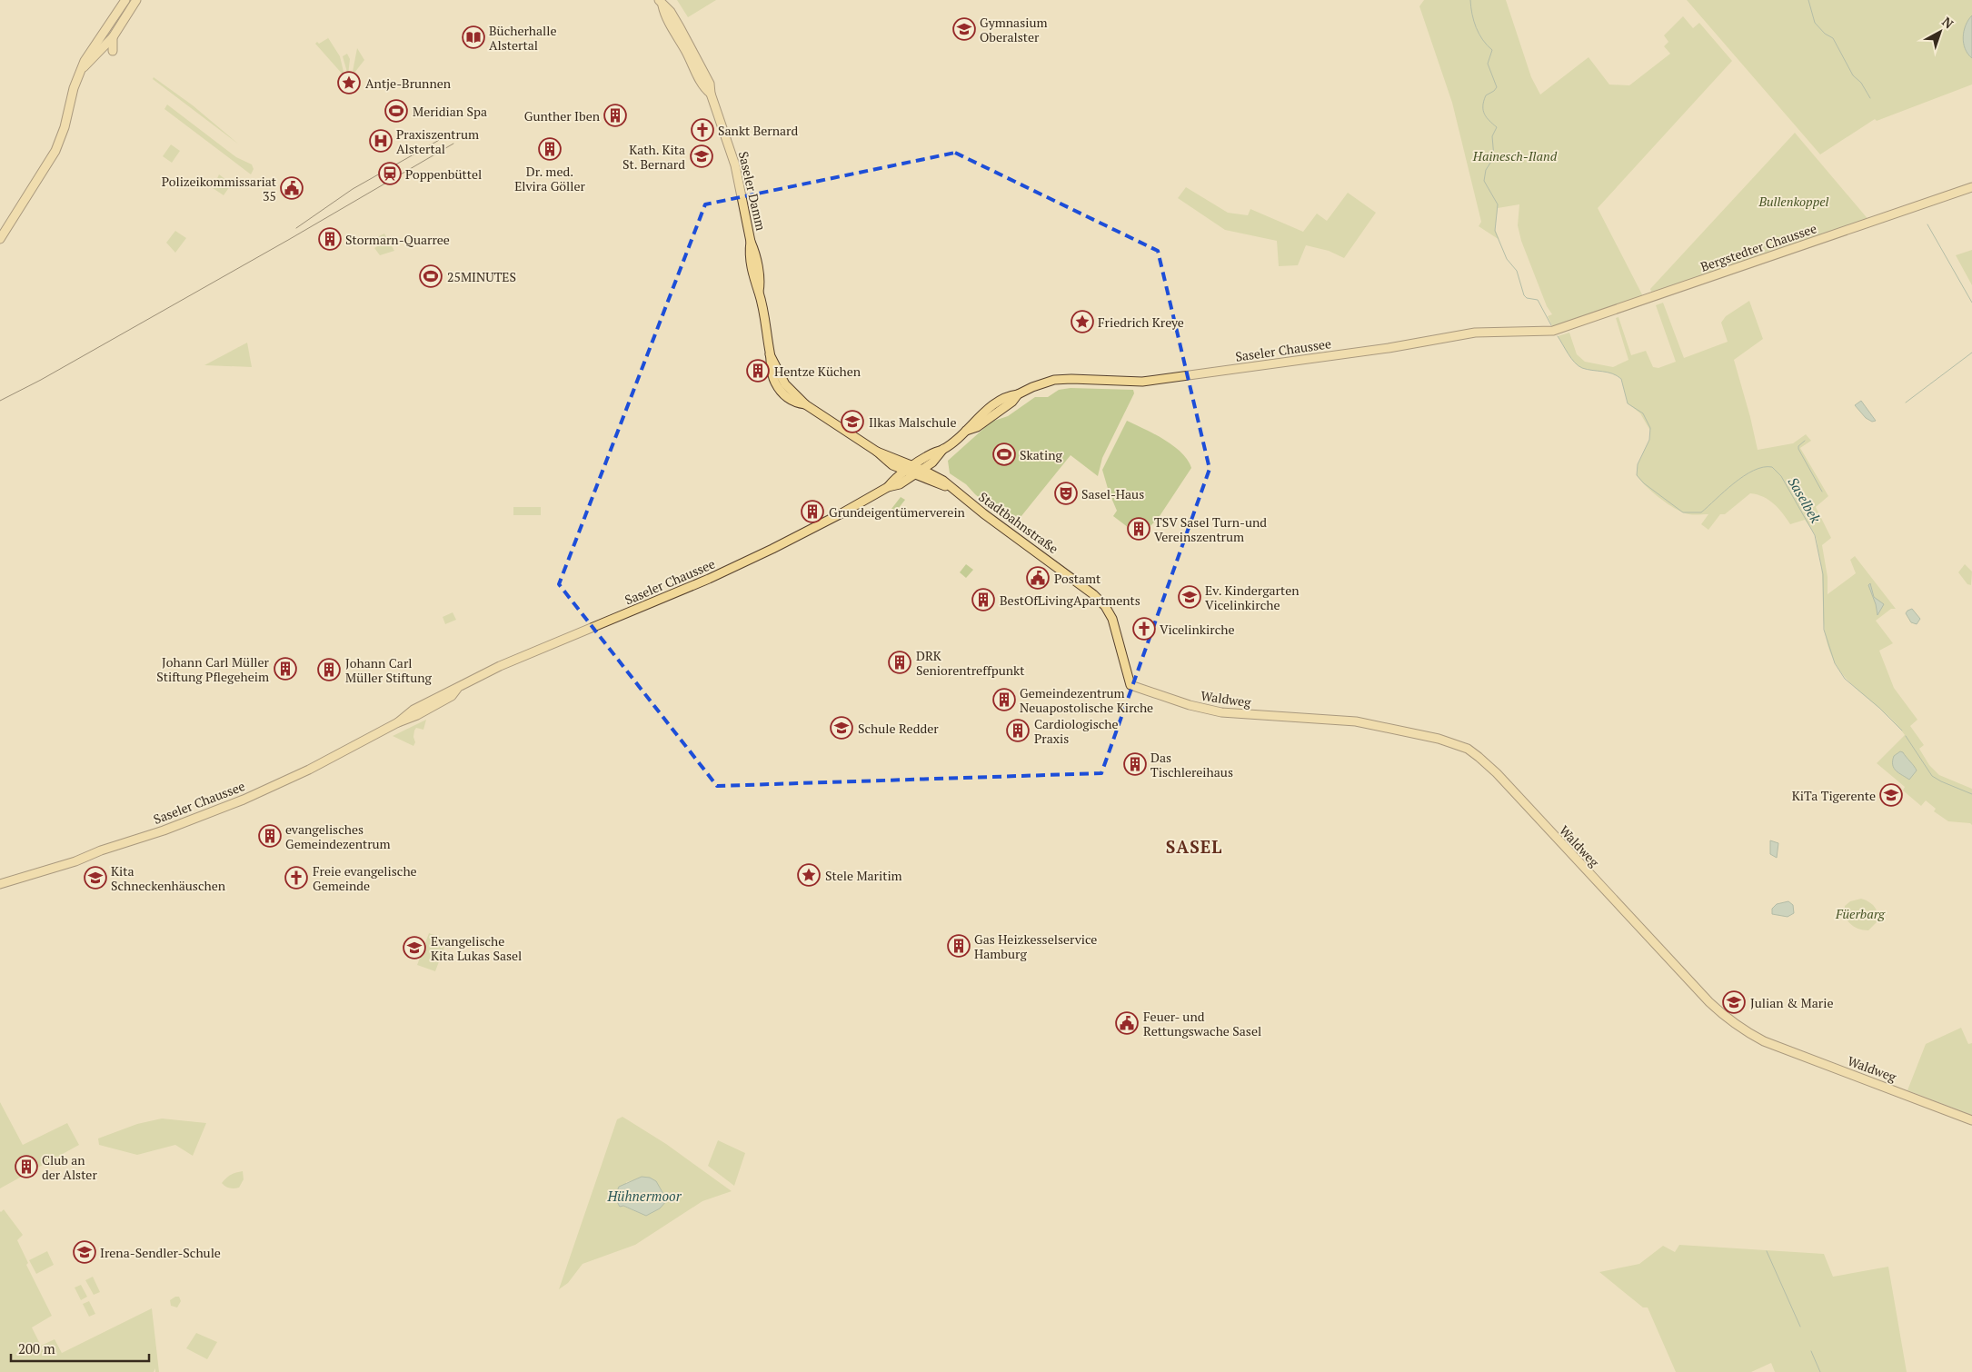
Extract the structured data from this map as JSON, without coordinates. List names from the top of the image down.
{
  "streets": {
    "main road": [
      "Saseler Damm",
      "Bergstedter Chaussee",
      "Saseler Chaussee",
      "Stadtbahnstraße",
      "Waldweg"
    ]
  },
  "crossings": [
    ["Saseler Damm", "Stadtbahnstraße"],
    ["Bergstedter Chaussee", "Saseler Chaussee"],
    ["Saseler Chaussee", "Stadtbahnstraße"],
    ["Stadtbahnstraße", "Waldweg"]
  ],
  "districts": ["SASEL"],
  "water": ["Saselbek", "Hühnermoor"],
  "parks": ["Hainesch-Iland", "Bullenkoppel", "Füerbarg"],
  "places": {
    "school or university": [
      "Gymnasium Oberalster",
      "Kath. Kita St. Bernard",
      "Ilkas Malschule",
      "Ev. Kindergarten Vicelinkirche",
      "Schule Redder",
      "KiTa Tigerente",
      "Kita Schneckenhäuschen",
      "Evangelische Kita Lukas Sasel",
      "Julian & Marie",
      "Irena-Sendler-Schule"
    ],
    "library": ["Bücherhalle Alstertal"],
    "place": ["Antje-Brunnen", "Friedrich Kreye", "Stele Maritim"],
    "sports": ["Meridian Spa", "25MINUTES", "Skating"],
    "building": [
      "Gunther Iben",
      "Dr. med. Elvira Göller",
      "Stormarn-Quarree",
      "Hentze Küchen",
      "Grundeigentümerverein",
      "TSV Sasel Turn-und Vereinszentrum",
      "BestOfLivingApartments",
      "DRK Seniorentreffpunkt",
      "Johann Carl Müller Stiftung Pflegeheim",
      "Johann Carl Müller Stiftung",
      "Gemeindezentrum Neuapostolische Kirche",
      "Cardiologische Praxis",
      "Das Tischlereihaus",
      "evangelisches Gemeindezentrum",
      "Gas Heizkesselservice Hamburg",
      "Club an der Alster"
    ],
    "church": ["Sankt Bernard", "Vicelinkirche", "Freie evangelische Gemeinde"],
    "hospital": ["Praxiszentrum Alstertal"],
    "station": ["Poppenbüttel"],
    "public building": ["Polizeikommissariat 35", "Postamt", "Feuer- und Rettungswache Sasel"],
    "theatre": ["Sasel-Haus"]
  },
  "scale_bar": "200 m",
  "north": "top right"
}
